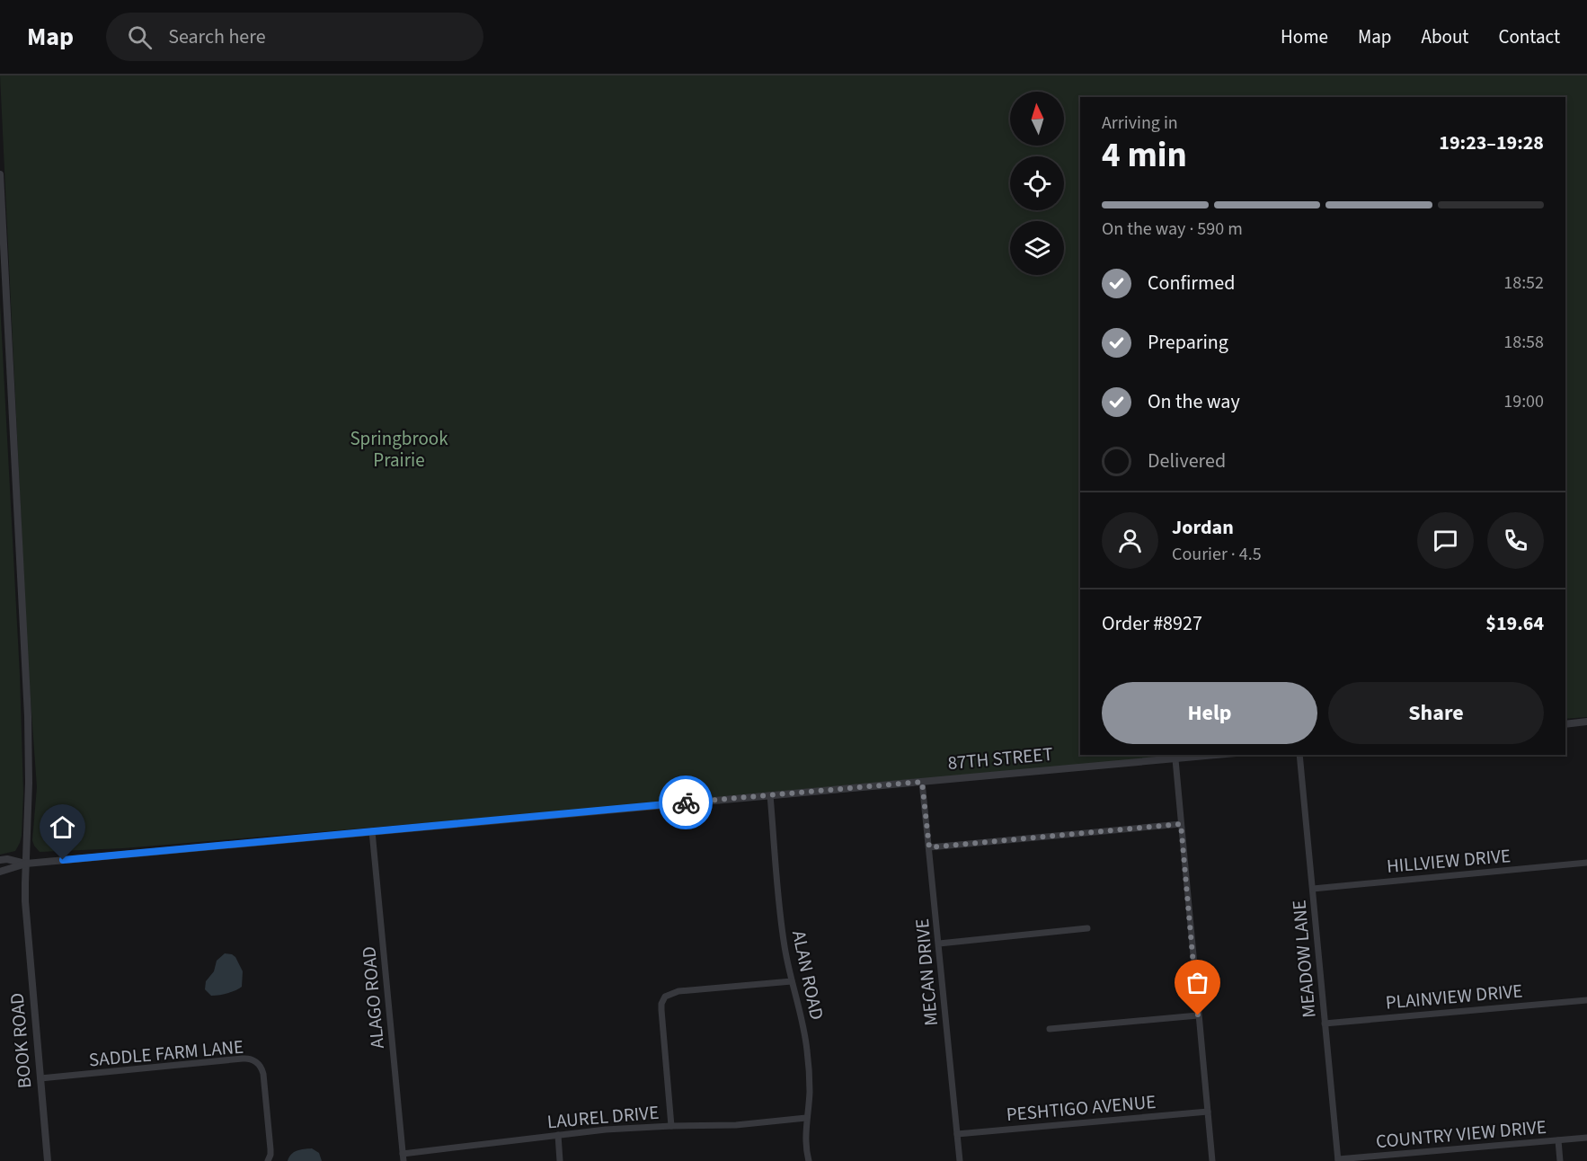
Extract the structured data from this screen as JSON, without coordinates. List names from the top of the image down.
{
  "streets": {
    "street": [
      "87TH STREET",
      "HILLVIEW DRIVE",
      "MEADOW LANE",
      "MECAN DRIVE",
      "ALAN ROAD",
      "PLAINVIEW DRIVE",
      "ALAGO ROAD",
      "BOOK ROAD",
      "SADDLE FARM LANE",
      "PESHTIGO AVENUE",
      "LAUREL DRIVE",
      "COUNTRY VIEW DRIVE"
    ]
  },
  "crossings": [
    ["87TH STREET", "MECAN DRIVE"],
    ["87TH STREET", "ALAN ROAD"],
    ["87TH STREET", "ALAGO ROAD"],
    ["87TH STREET", "BOOK ROAD"],
    ["HILLVIEW DRIVE", "MEADOW LANE"],
    ["MEADOW LANE", "PLAINVIEW DRIVE"],
    ["MEADOW LANE", "COUNTRY VIEW DRIVE"],
    ["MECAN DRIVE", "PESHTIGO AVENUE"],
    ["ALAN ROAD", "LAUREL DRIVE"],
    ["ALAGO ROAD", "LAUREL DRIVE"],
    ["BOOK ROAD", "SADDLE FARM LANE"]
  ],
  "parks": ["Springbrook Prairie"],
  "north": "top",
  "page": {
    "header": "Map",
    "search": "Search here",
    "nav": [
      "Home",
      "Map",
      "About",
      "Contact"
    ],
    "heading": ["4 min", "Arriving in", "19:23–19:28"],
    "panel": [
      "Jordan",
      "Courier · 4.5",
      "Order #8927",
      "$19.64"
    ],
    "bar": "On the way · 590 m",
    "list": [
      ["Confirmed", "18:52"],
      ["Preparing", "18:58"],
      ["On the way", "19:00"],
      "Delivered"
    ],
    "buttons": ["Help", "Share"]
  }
}
